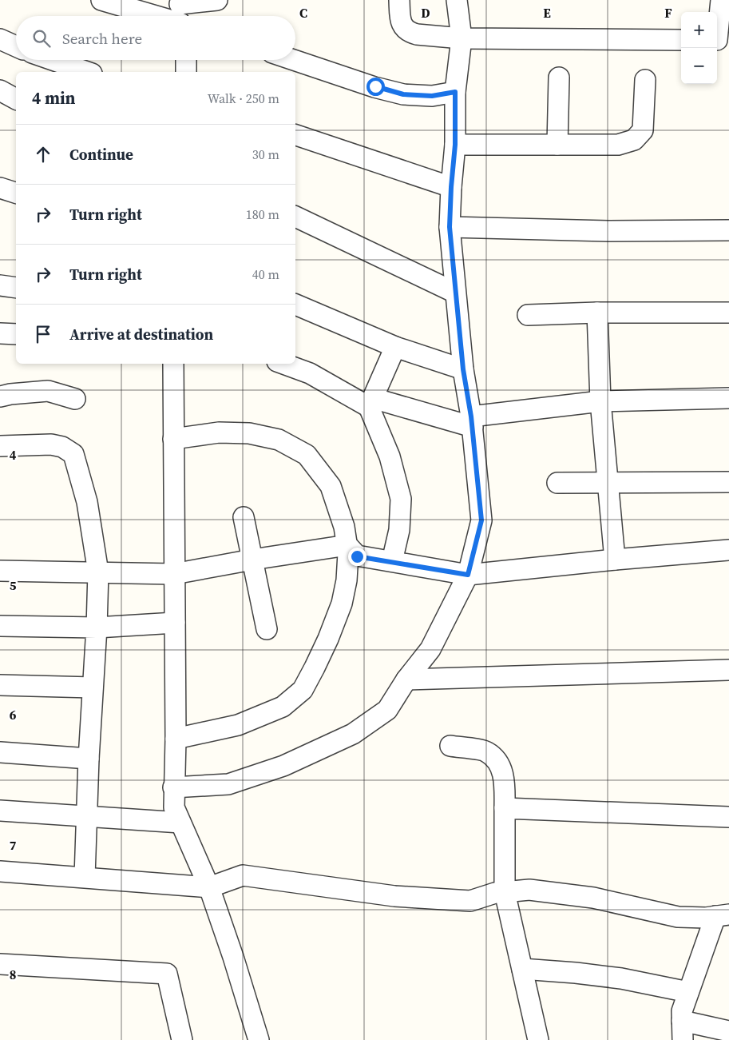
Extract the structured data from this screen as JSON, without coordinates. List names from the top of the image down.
{
  "page": {
    "map_buttons": ["+", "−"],
    "search": "Search here",
    "heading": ["4 min", "Walk · 250 m"],
    "list": [
      ["Continue", "30 m"],
      ["Turn right", "180 m"],
      ["Turn right", "40 m"],
      "Arrive at destination"
    ]
  },
  "grid": {
    "columns": [
      "C",
      "D",
      "E",
      "F"
    ],
    "rows": [
      "4",
      "5",
      "6",
      "7",
      "8"
    ]
  }
}
